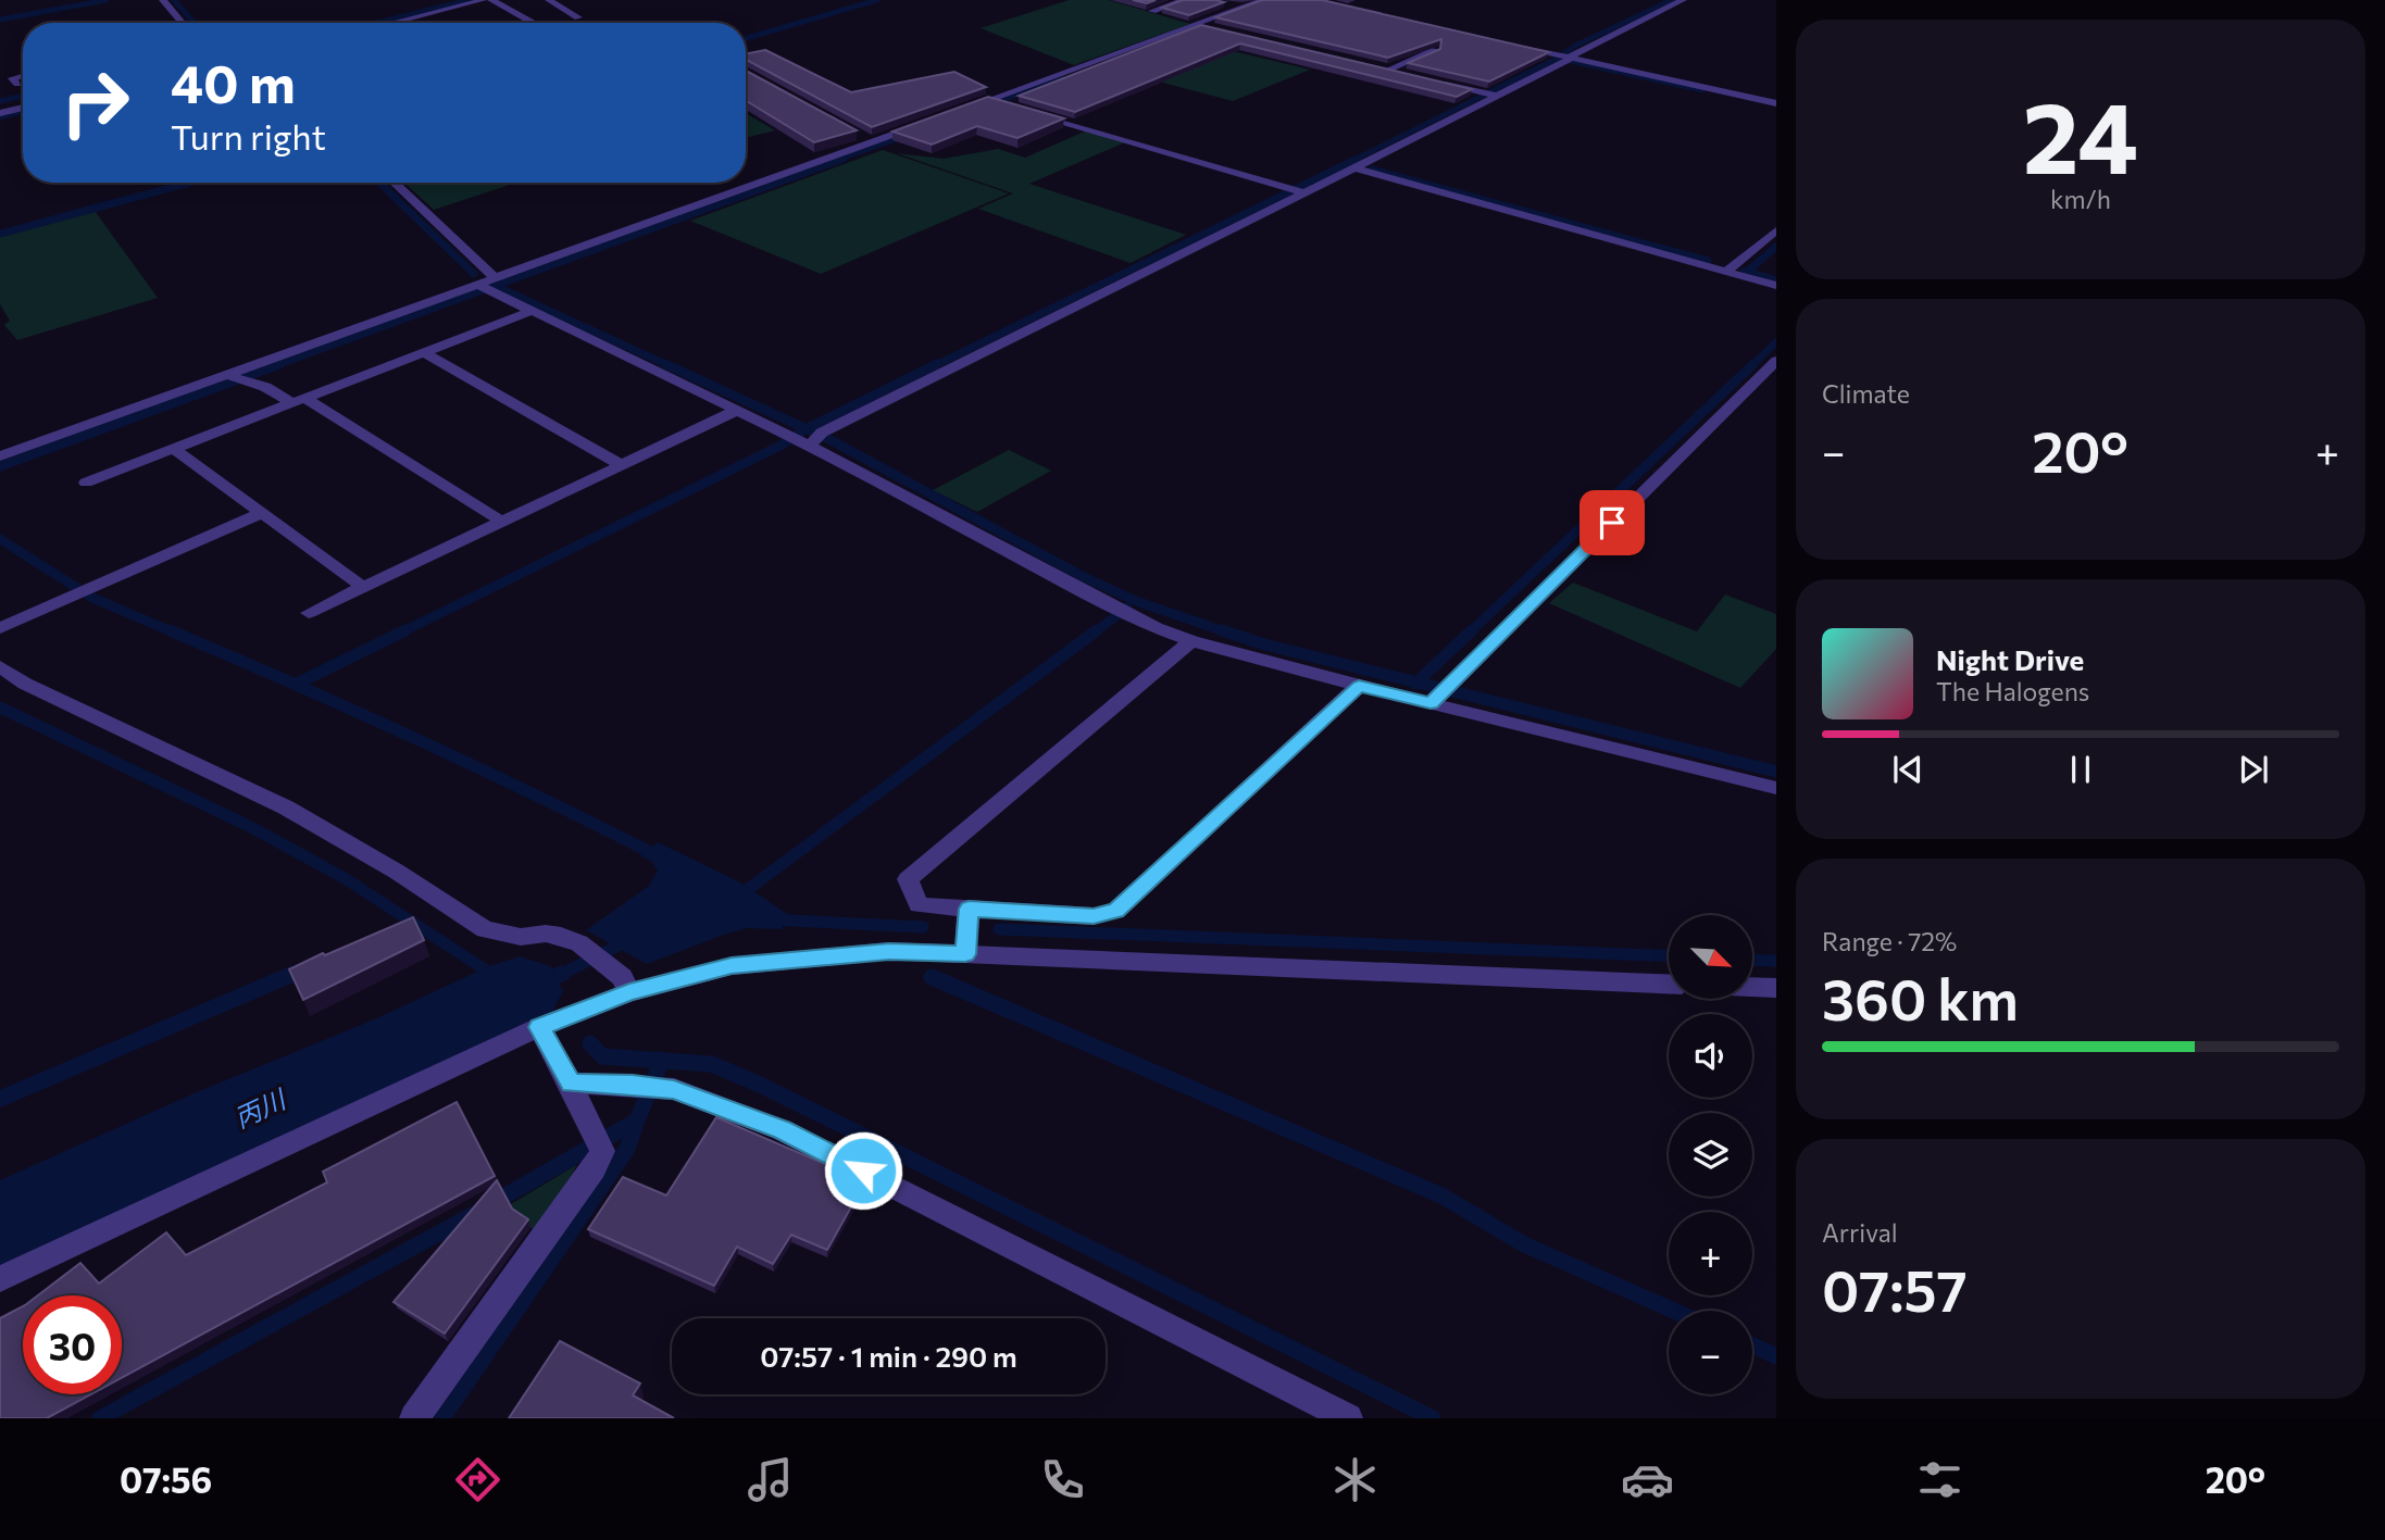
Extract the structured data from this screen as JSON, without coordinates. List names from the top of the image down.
{
  "water": ["丙川"],
  "north": "bottom right",
  "page": {
    "tile": [
      ["24", "km/h"],
      "Climate",
      ["Range · 72%", "360 km"],
      ["Arrival", "07:57"]
    ],
    "turn": ["40 m", "Turn right"],
    "heat": ["−", "20°", "+"],
    "song": ["Night Drive", "The Halogens"],
    "map_buttons": ["+", "−"],
    "limit": "30",
    "trip": "07:57 · 1 min · 290 m",
    "tabs": ["07:56", "20°"]
  }
}
